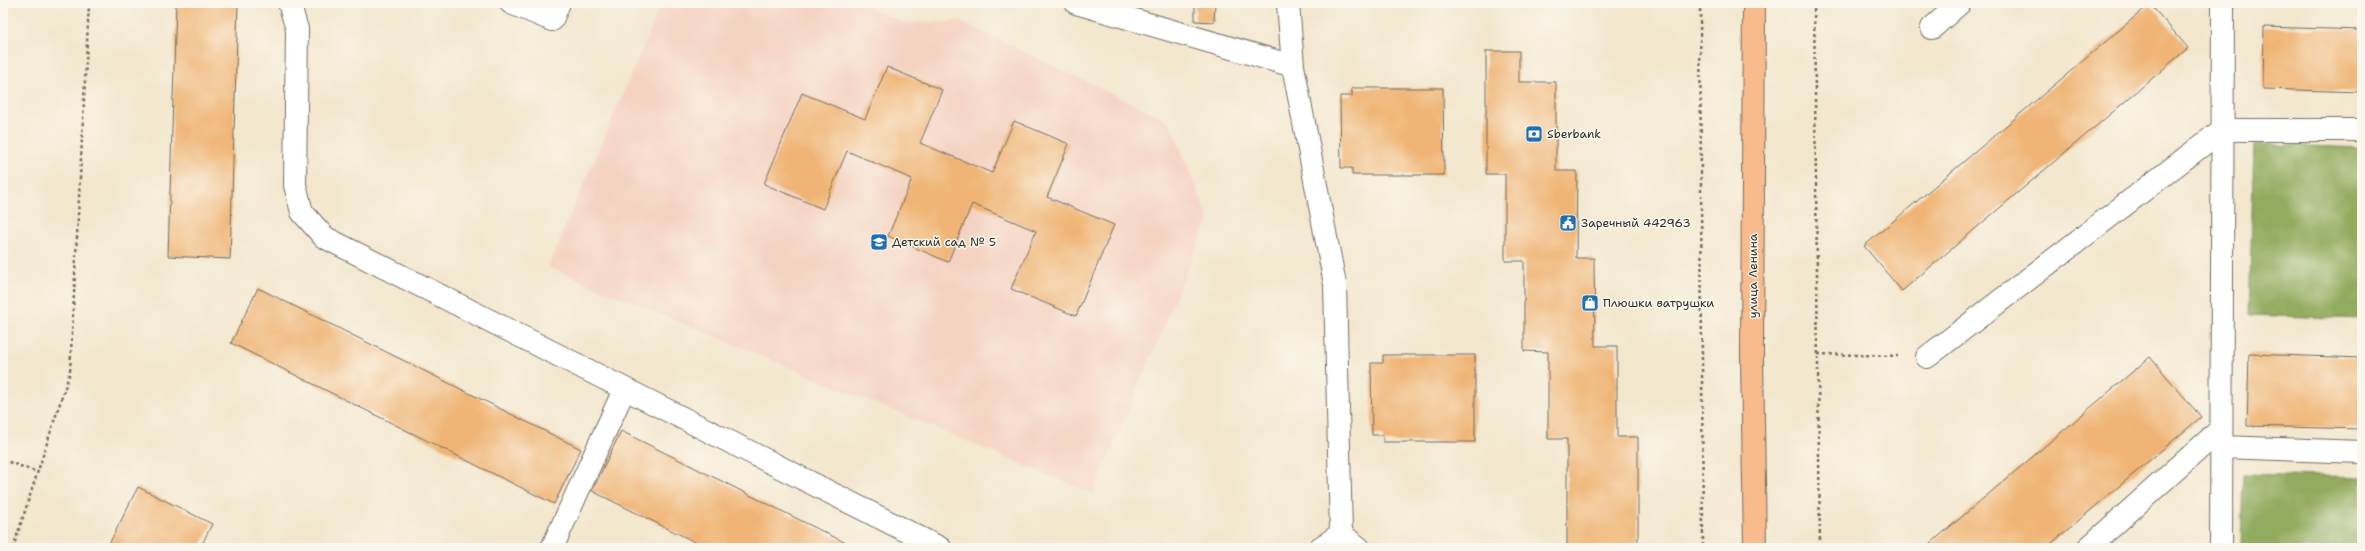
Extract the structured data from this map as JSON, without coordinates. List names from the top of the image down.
{
  "streets": {
    "main road": ["улица Ленина"]
  },
  "places": {
    "bank": ["Sberbank"],
    "public building": ["Заречный 442963"],
    "school or university": ["Детский сад № 5"],
    "shop": ["Плюшки ватрушки"]
  }
}
